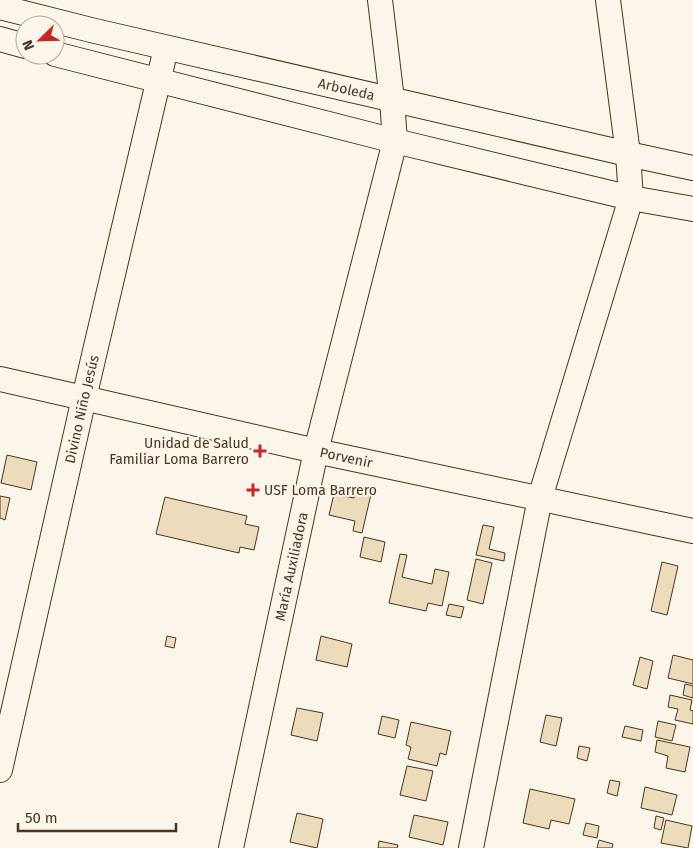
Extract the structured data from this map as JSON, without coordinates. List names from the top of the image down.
{
  "streets": {
    "street": [
      "Arboleda",
      "Divino Niño Jesús",
      "Porvenir",
      "María Auxiliadora"
    ]
  },
  "crossings": [
    ["Arboleda", "Divino Niño Jesús"],
    ["Arboleda", "María Auxiliadora"],
    ["Divino Niño Jesús", "Porvenir"],
    ["Porvenir", "María Auxiliadora"]
  ],
  "places": {
    "health": ["Unidad de Salud Familiar Loma Barrero", "USF Loma Barrero"]
  },
  "scale_bar": "50 m",
  "north": "bottom left"
}
